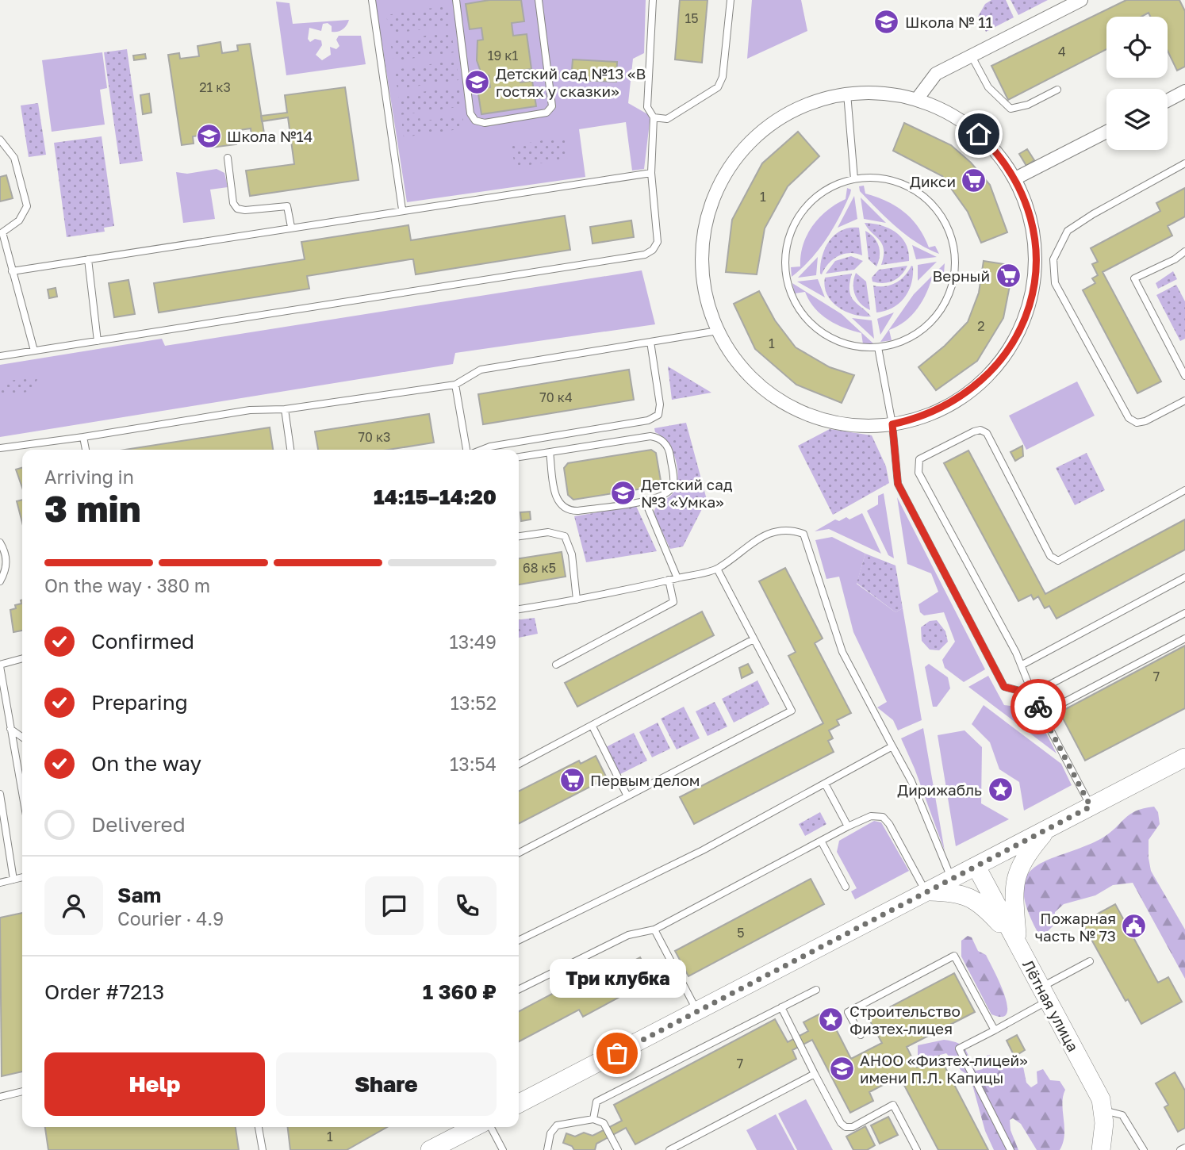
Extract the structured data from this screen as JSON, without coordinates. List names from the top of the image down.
{
  "streets": {
    "main road": ["Лётная улица"]
  },
  "places": {
    "school or university": [
      "Школа № 11",
      "Детский сад №13 «В гостях у сказки»",
      "Школа №14",
      "Детский сад №3 «Умка»",
      "АНОО «Физтех-лицей» имени П.Л. Капицы"
    ],
    "supermarket": ["Дикси", "Верный", "Первым делом"],
    "place": ["Дирижабль", "Строительство Физтех-лицея"],
    "public building": ["Пожарная часть № 73"],
    "other": ["Три клубка"]
  },
  "house_numbers": [
    "15",
    "4",
    "19 к1",
    "21 к3",
    "1",
    "2",
    "1",
    "70 к4",
    "70 к3",
    "68 к5",
    "7",
    "5",
    "7",
    "1"
  ],
  "page": {
    "heading": ["3 min", "Arriving in", "14:15–14:20"],
    "panel": [
      "Sam",
      "Courier · 4.9",
      "Order #7213",
      "1 360 ₽"
    ],
    "bar": "On the way · 380 m",
    "list": [
      ["Confirmed", "13:49"],
      ["Preparing", "13:52"],
      ["On the way", "13:54"],
      "Delivered"
    ],
    "bubble": "Три клубка",
    "buttons": ["Help", "Share"]
  }
}
